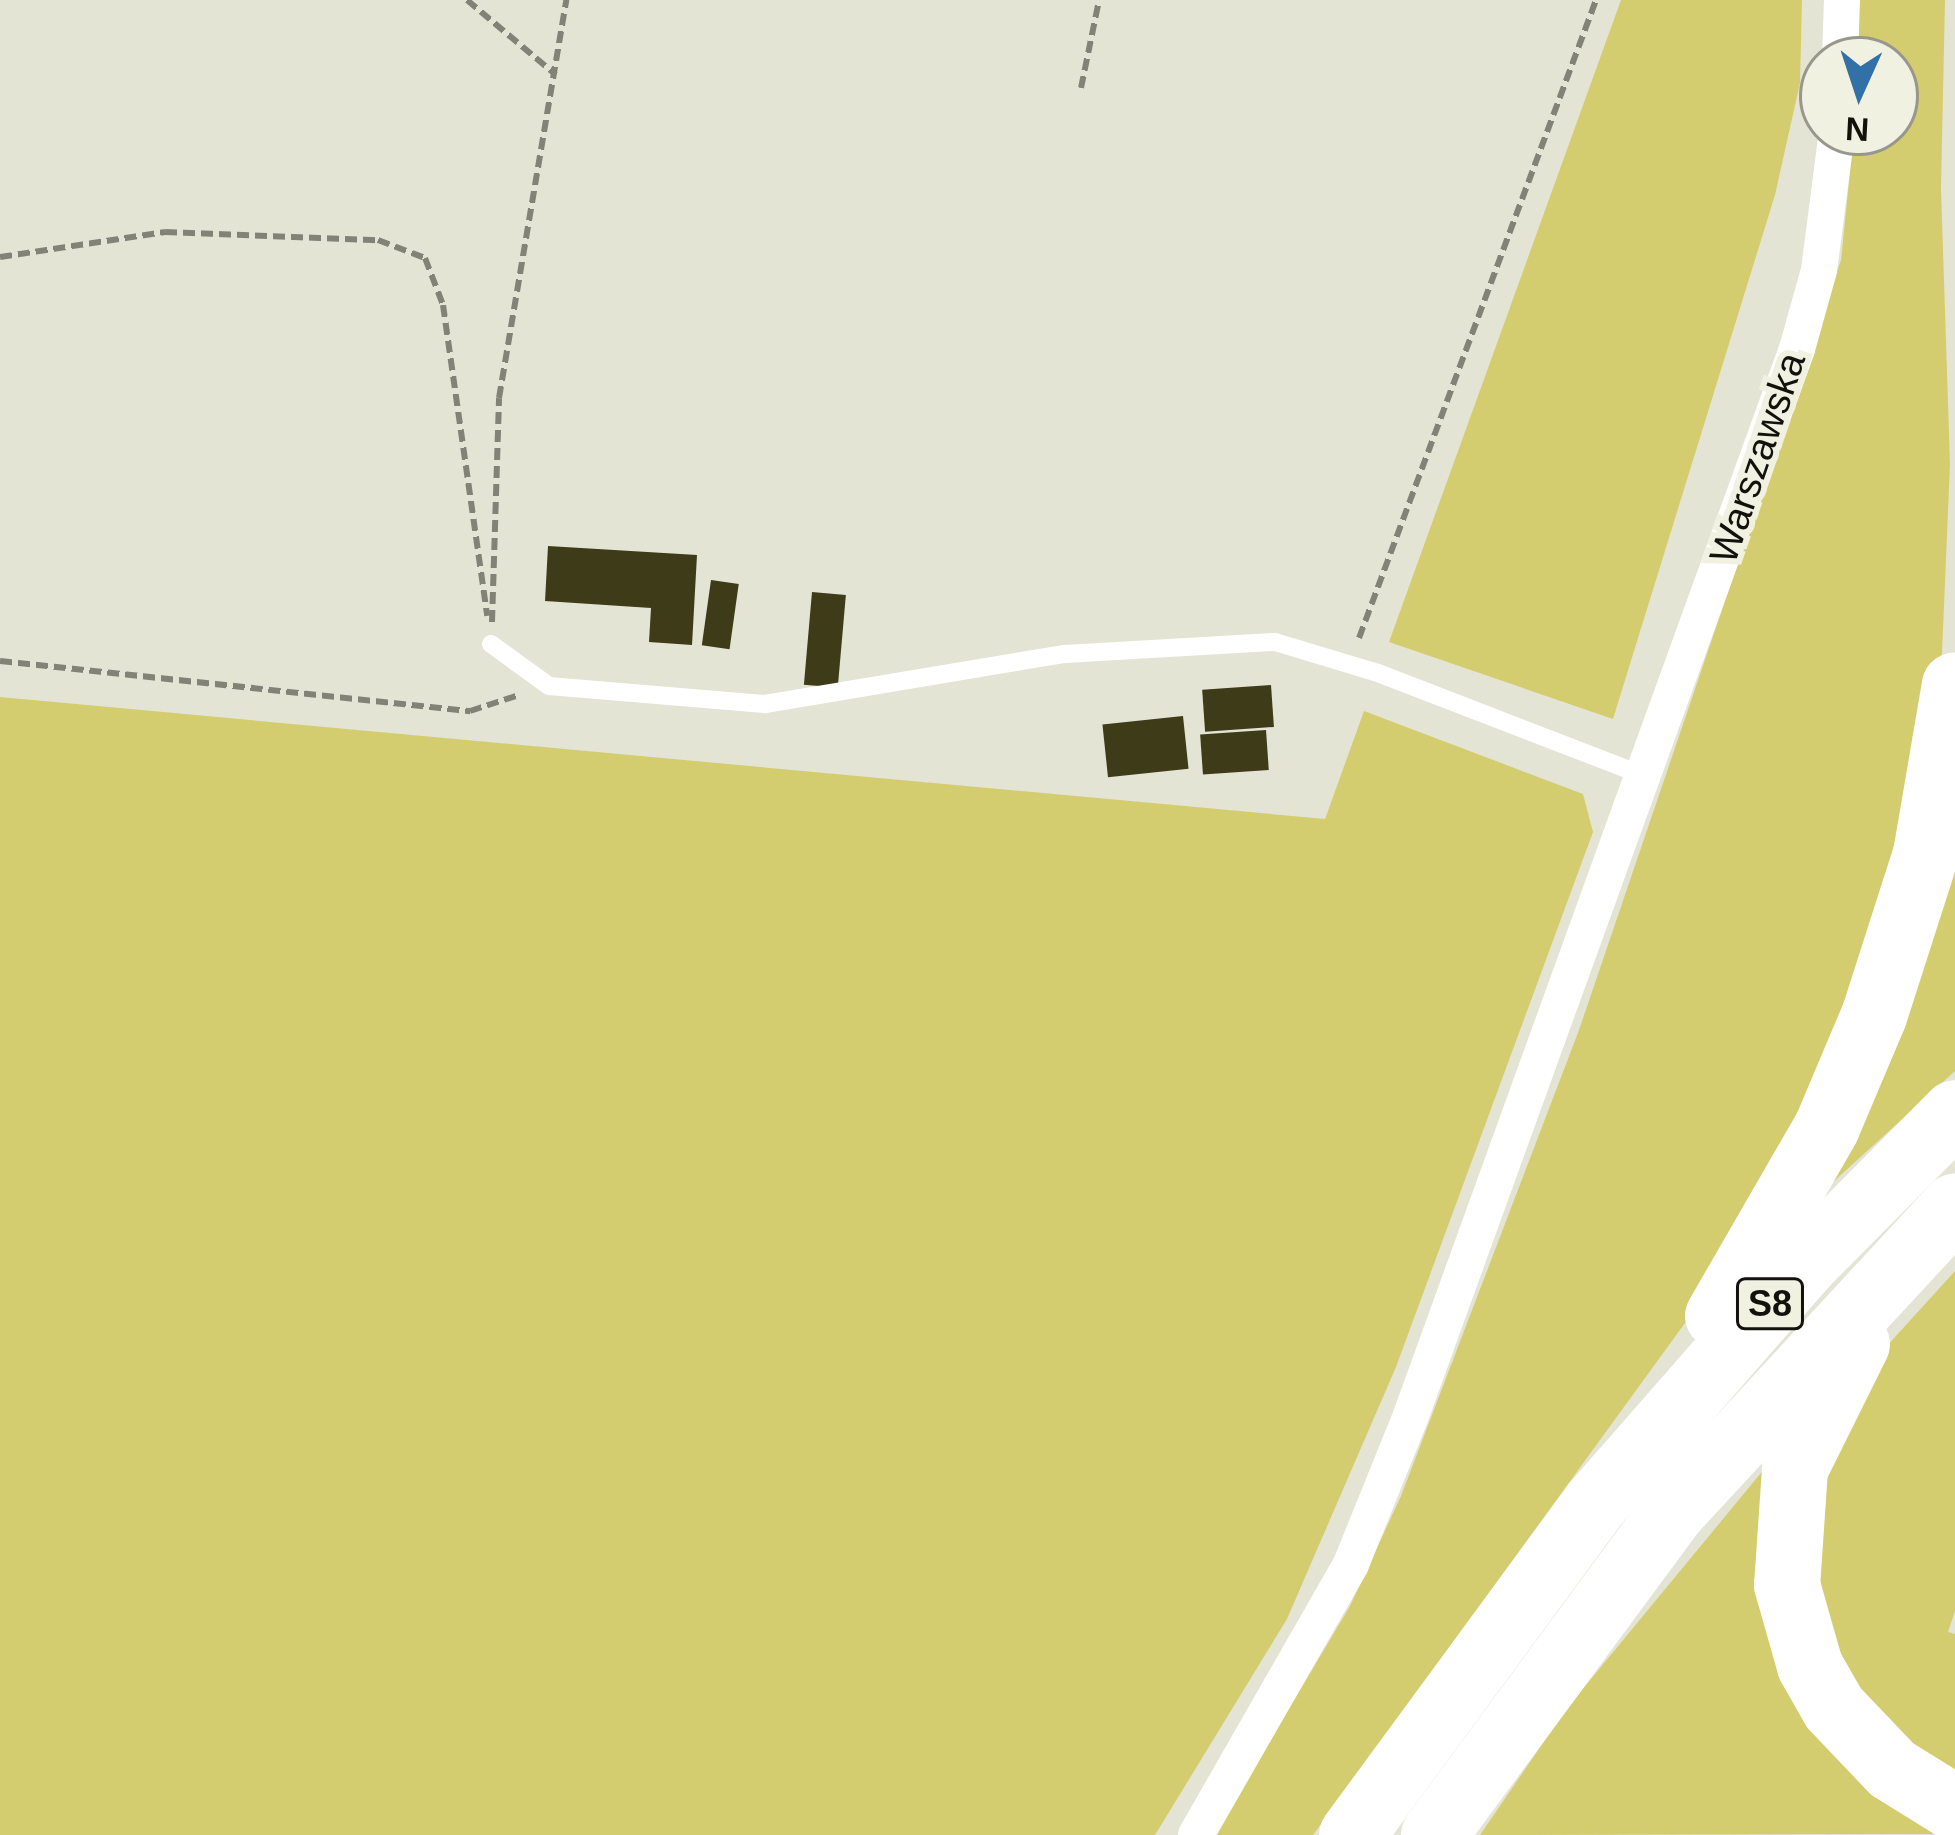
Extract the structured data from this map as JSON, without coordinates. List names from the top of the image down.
{
  "streets": {
    "highway": ["S8"],
    "street": ["Warszawska"]
  },
  "north": "bottom"
}
